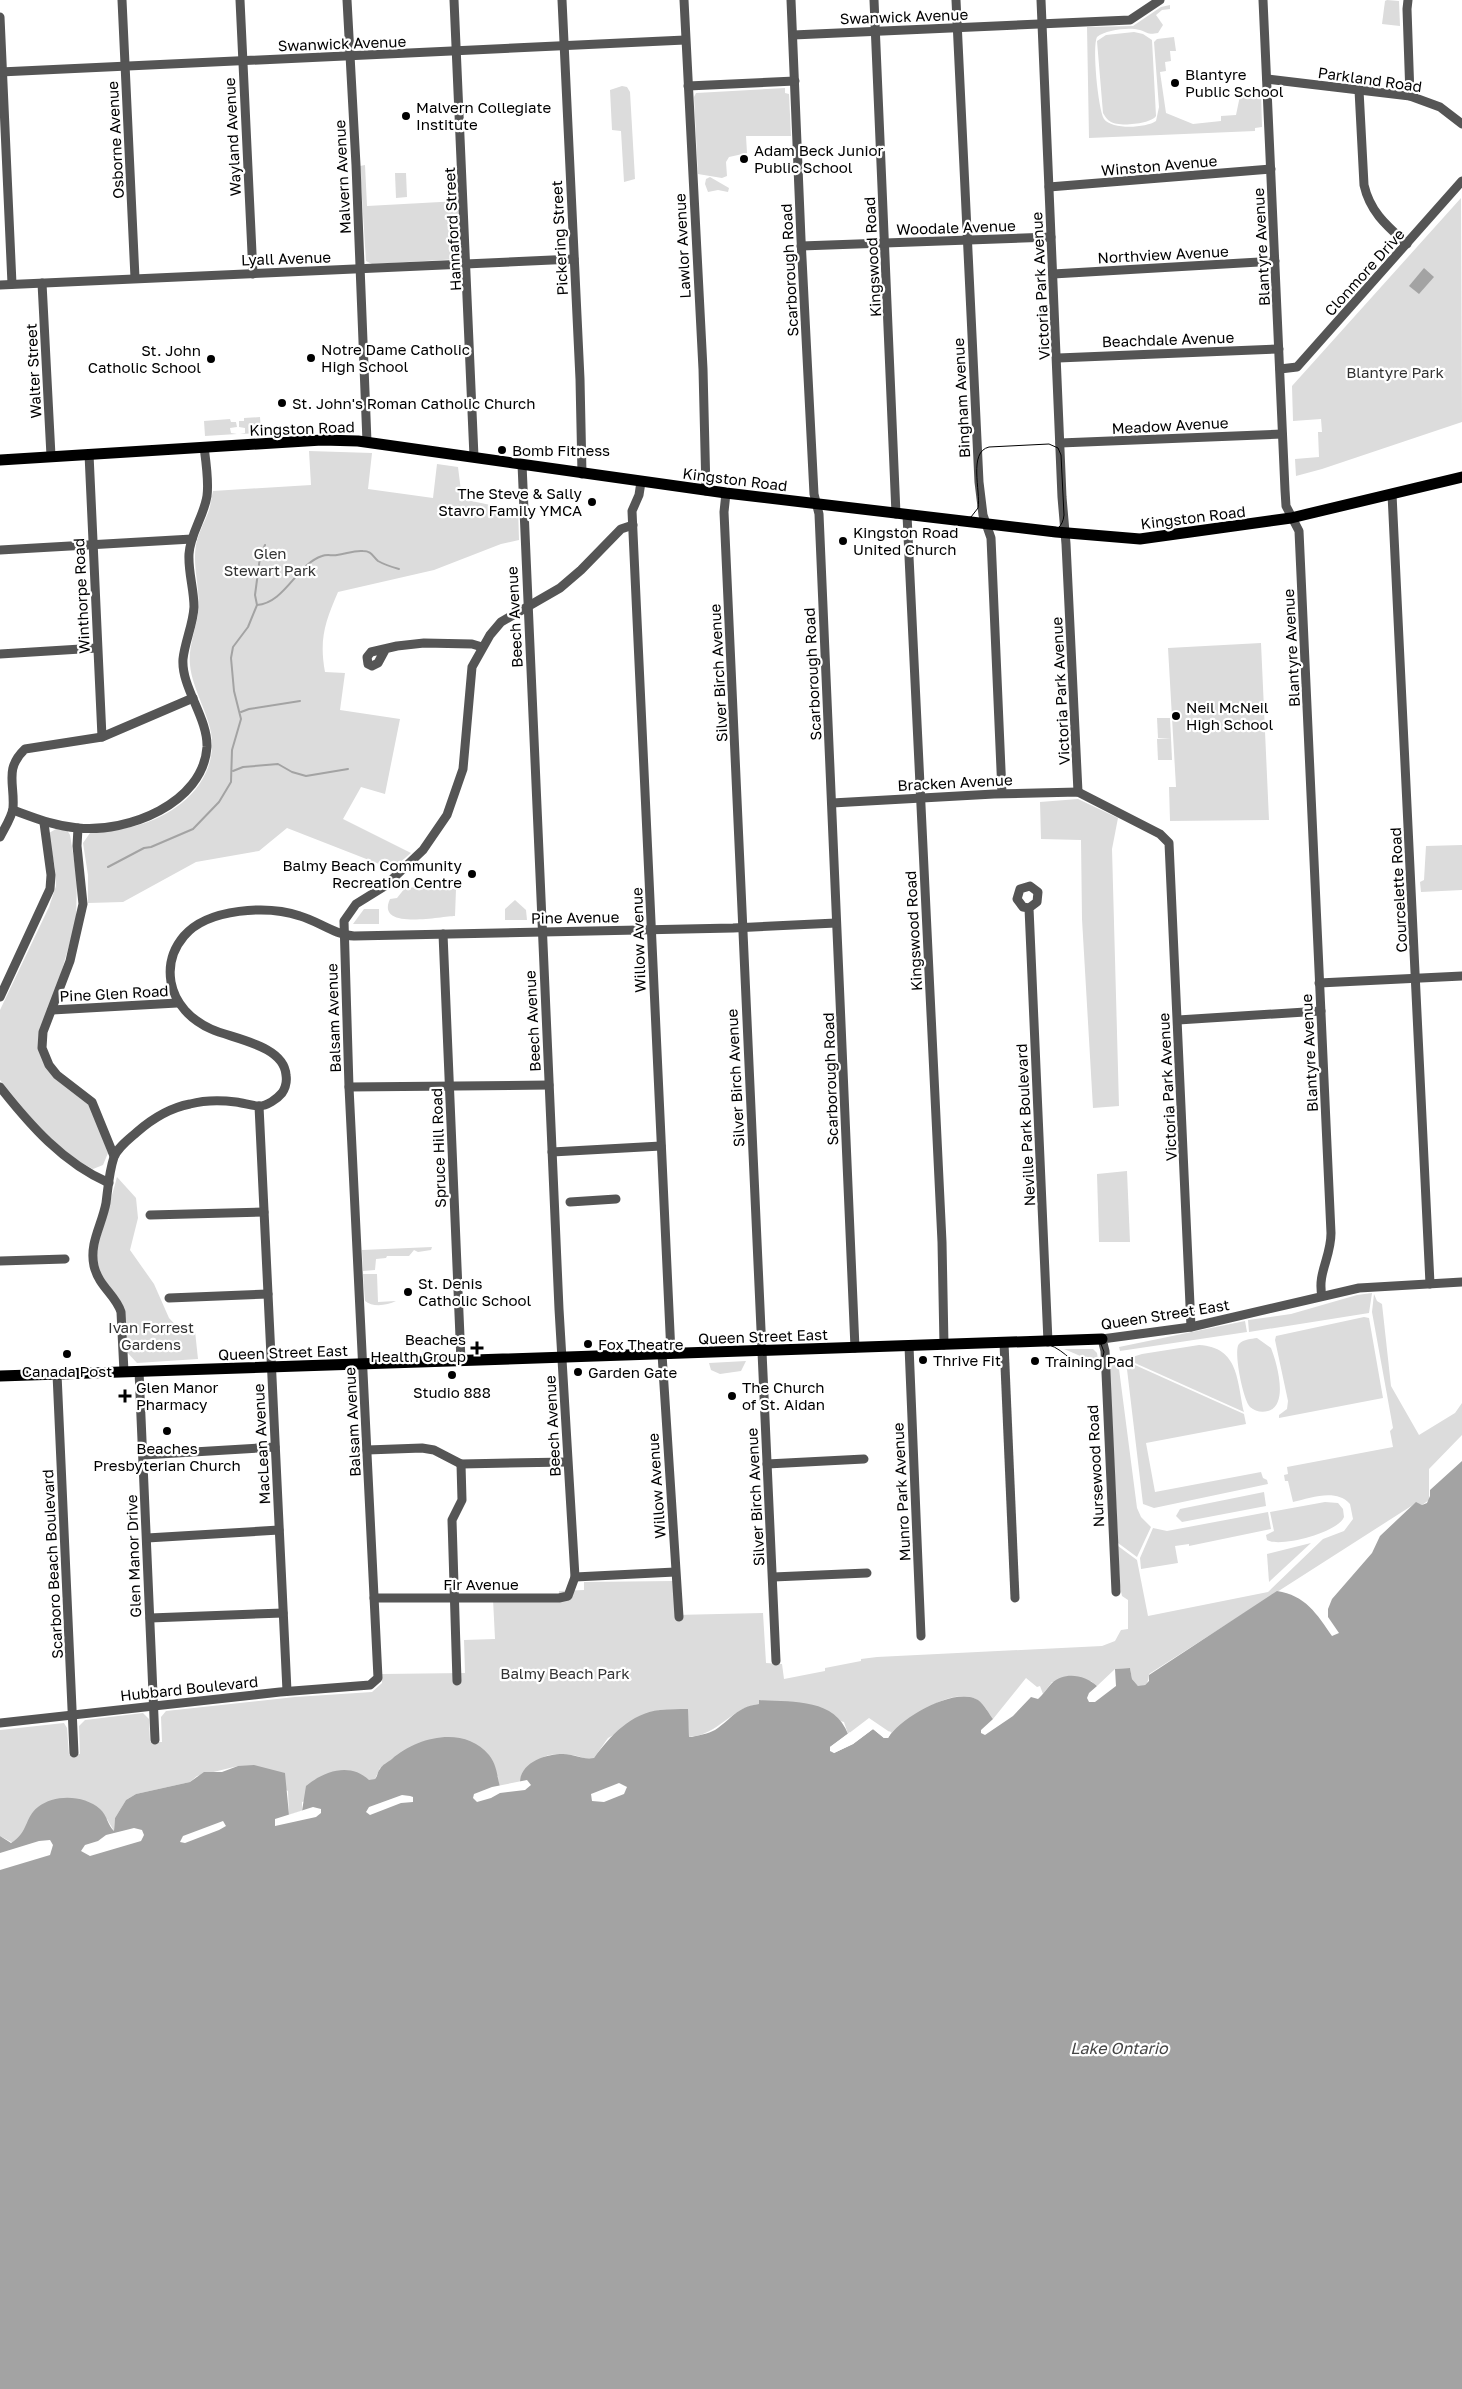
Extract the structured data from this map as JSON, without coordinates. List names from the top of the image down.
{
  "streets": {
    "main road": ["Kingston Road", "Queen Street East"],
    "street": [
      "Swanwick Avenue",
      "Parkland Road",
      "Wayland Avenue",
      "Osborne Avenue",
      "Winston Avenue",
      "Malvern Avenue",
      "Woodale Avenue",
      "Hannaford Street",
      "Pickering Street",
      "Lawlor Avenue",
      "Blantyre Avenue",
      "Northview Avenue",
      "Kingswood Road",
      "Lyall Avenue",
      "Scarborough Road",
      "Clonmore Drive",
      "Victoria Park Avenue",
      "Beachdale Avenue",
      "Walter Street",
      "Bingham Avenue",
      "Meadow Avenue",
      "Winthorpe Road",
      "Beech Avenue",
      "Silver Birch Avenue",
      "Bracken Avenue",
      "Courcelette Road",
      "Pine Avenue",
      "Willow Avenue",
      "Pine Glen Road",
      "Balsam Avenue",
      "Neville Park Boulevard",
      "Spruce Hill Road",
      "MacLean Avenue",
      "Nursewood Road",
      "Munro Park Avenue",
      "Glen Manor Drive",
      "Scarboro Beach Boulevard",
      "Fir Avenue",
      "Hubbard Boulevard"
    ]
  },
  "crossings": [
    ["Swanwick Avenue", "Wayland Avenue"],
    ["Swanwick Avenue", "Osborne Avenue"],
    ["Swanwick Avenue", "Malvern Avenue"],
    ["Swanwick Avenue", "Hannaford Street"],
    ["Swanwick Avenue", "Pickering Street"],
    ["Swanwick Avenue", "Lawlor Avenue"],
    ["Swanwick Avenue", "Kingswood Road"],
    ["Swanwick Avenue", "Scarborough Road"],
    ["Swanwick Avenue", "Victoria Park Avenue"],
    ["Swanwick Avenue", "Bingham Avenue"],
    ["Parkland Road", "Blantyre Avenue"],
    ["Wayland Avenue", "Lyall Avenue"],
    ["Osborne Avenue", "Lyall Avenue"],
    ["Winston Avenue", "Blantyre Avenue"],
    ["Winston Avenue", "Victoria Park Avenue"],
    ["Malvern Avenue", "Lyall Avenue"],
    ["Malvern Avenue", "Kingston Road"],
    ["Woodale Avenue", "Kingswood Road"],
    ["Woodale Avenue", "Scarborough Road"],
    ["Woodale Avenue", "Victoria Park Avenue"],
    ["Woodale Avenue", "Bingham Avenue"],
    ["Hannaford Street", "Lyall Avenue"],
    ["Hannaford Street", "Kingston Road"],
    ["Pickering Street", "Lyall Avenue"],
    ["Pickering Street", "Kingston Road"],
    ["Lawlor Avenue", "Kingston Road"],
    ["Blantyre Avenue", "Northview Avenue"],
    ["Blantyre Avenue", "Clonmore Drive"],
    ["Blantyre Avenue", "Beachdale Avenue"],
    ["Blantyre Avenue", "Meadow Avenue"],
    ["Blantyre Avenue", "Kingston Road"],
    ["Blantyre Avenue", "Queen Street East"],
    ["Northview Avenue", "Victoria Park Avenue"],
    ["Kingswood Road", "Kingston Road"],
    ["Kingswood Road", "Bracken Avenue"],
    ["Kingswood Road", "Queen Street East"],
    ["Lyall Avenue", "Walter Street"],
    ["Scarborough Road", "Kingston Road"],
    ["Scarborough Road", "Bracken Avenue"],
    ["Scarborough Road", "Pine Avenue"],
    ["Scarborough Road", "Queen Street East"],
    ["Victoria Park Avenue", "Beachdale Avenue"],
    ["Victoria Park Avenue", "Meadow Avenue"],
    ["Victoria Park Avenue", "Kingston Road"],
    ["Victoria Park Avenue", "Bracken Avenue"],
    ["Victoria Park Avenue", "Queen Street East"],
    ["Walter Street", "Kingston Road"],
    ["Bingham Avenue", "Kingston Road"],
    ["Bingham Avenue", "Bracken Avenue"],
    ["Kingston Road", "Winthorpe Road"],
    ["Kingston Road", "Beech Avenue"],
    ["Kingston Road", "Silver Birch Avenue"],
    ["Kingston Road", "Courcelette Road"],
    ["Beech Avenue", "Pine Avenue"],
    ["Beech Avenue", "Balsam Avenue"],
    ["Beech Avenue", "Queen Street East"],
    ["Beech Avenue", "Fir Avenue"],
    ["Silver Birch Avenue", "Pine Avenue"],
    ["Silver Birch Avenue", "Queen Street East"],
    ["Courcelette Road", "Queen Street East"],
    ["Pine Avenue", "Willow Avenue"],
    ["Pine Avenue", "Pine Glen Road"],
    ["Pine Avenue", "Balsam Avenue"],
    ["Pine Avenue", "Spruce Hill Road"],
    ["Willow Avenue", "Balsam Avenue"],
    ["Willow Avenue", "Queen Street East"],
    ["Balsam Avenue", "Queen Street East"],
    ["Balsam Avenue", "Fir Avenue"],
    ["Balsam Avenue", "Hubbard Boulevard"],
    ["Neville Park Boulevard", "Queen Street East"],
    ["Spruce Hill Road", "Queen Street East"],
    ["Queen Street East", "MacLean Avenue"],
    ["Queen Street East", "Nursewood Road"],
    ["Queen Street East", "Munro Park Avenue"],
    ["Queen Street East", "Glen Manor Drive"],
    ["Queen Street East", "Scarboro Beach Boulevard"],
    ["MacLean Avenue", "Hubbard Boulevard"],
    ["Glen Manor Drive", "Hubbard Boulevard"],
    ["Scarboro Beach Boulevard", "Hubbard Boulevard"]
  ],
  "water": ["Lake Ontario"],
  "parks": [
    "Blantyre Park",
    "Glen Stewart Park",
    "Ivan Forrest Gardens",
    "Balmy Beach Park"
  ],
  "places": {
    "other": [
      "Blantyre Public School",
      "Malvern Collegiate Institute",
      "Adam Beck Junior Public School",
      "Notre Dame Catholic High School",
      "St. John Catholic School",
      "St. John's Roman Catholic Church",
      "Bomb Fitness",
      "The Steve & Sally Stavro Family YMCA",
      "Kingston Road United Church",
      "Neil McNeil High School",
      "Balmy Beach Community Recreation Centre",
      "St. Denis Catholic School",
      "Fox Theatre",
      "Canada Post",
      "Thrive Fit",
      "Training Pad",
      "Garden Gate",
      "Studio 888",
      "The Church of St. Aidan",
      "Beaches Presbyterian Church"
    ],
    "health": ["Beaches Health Group", "Glen Manor Pharmacy"]
  }
}
